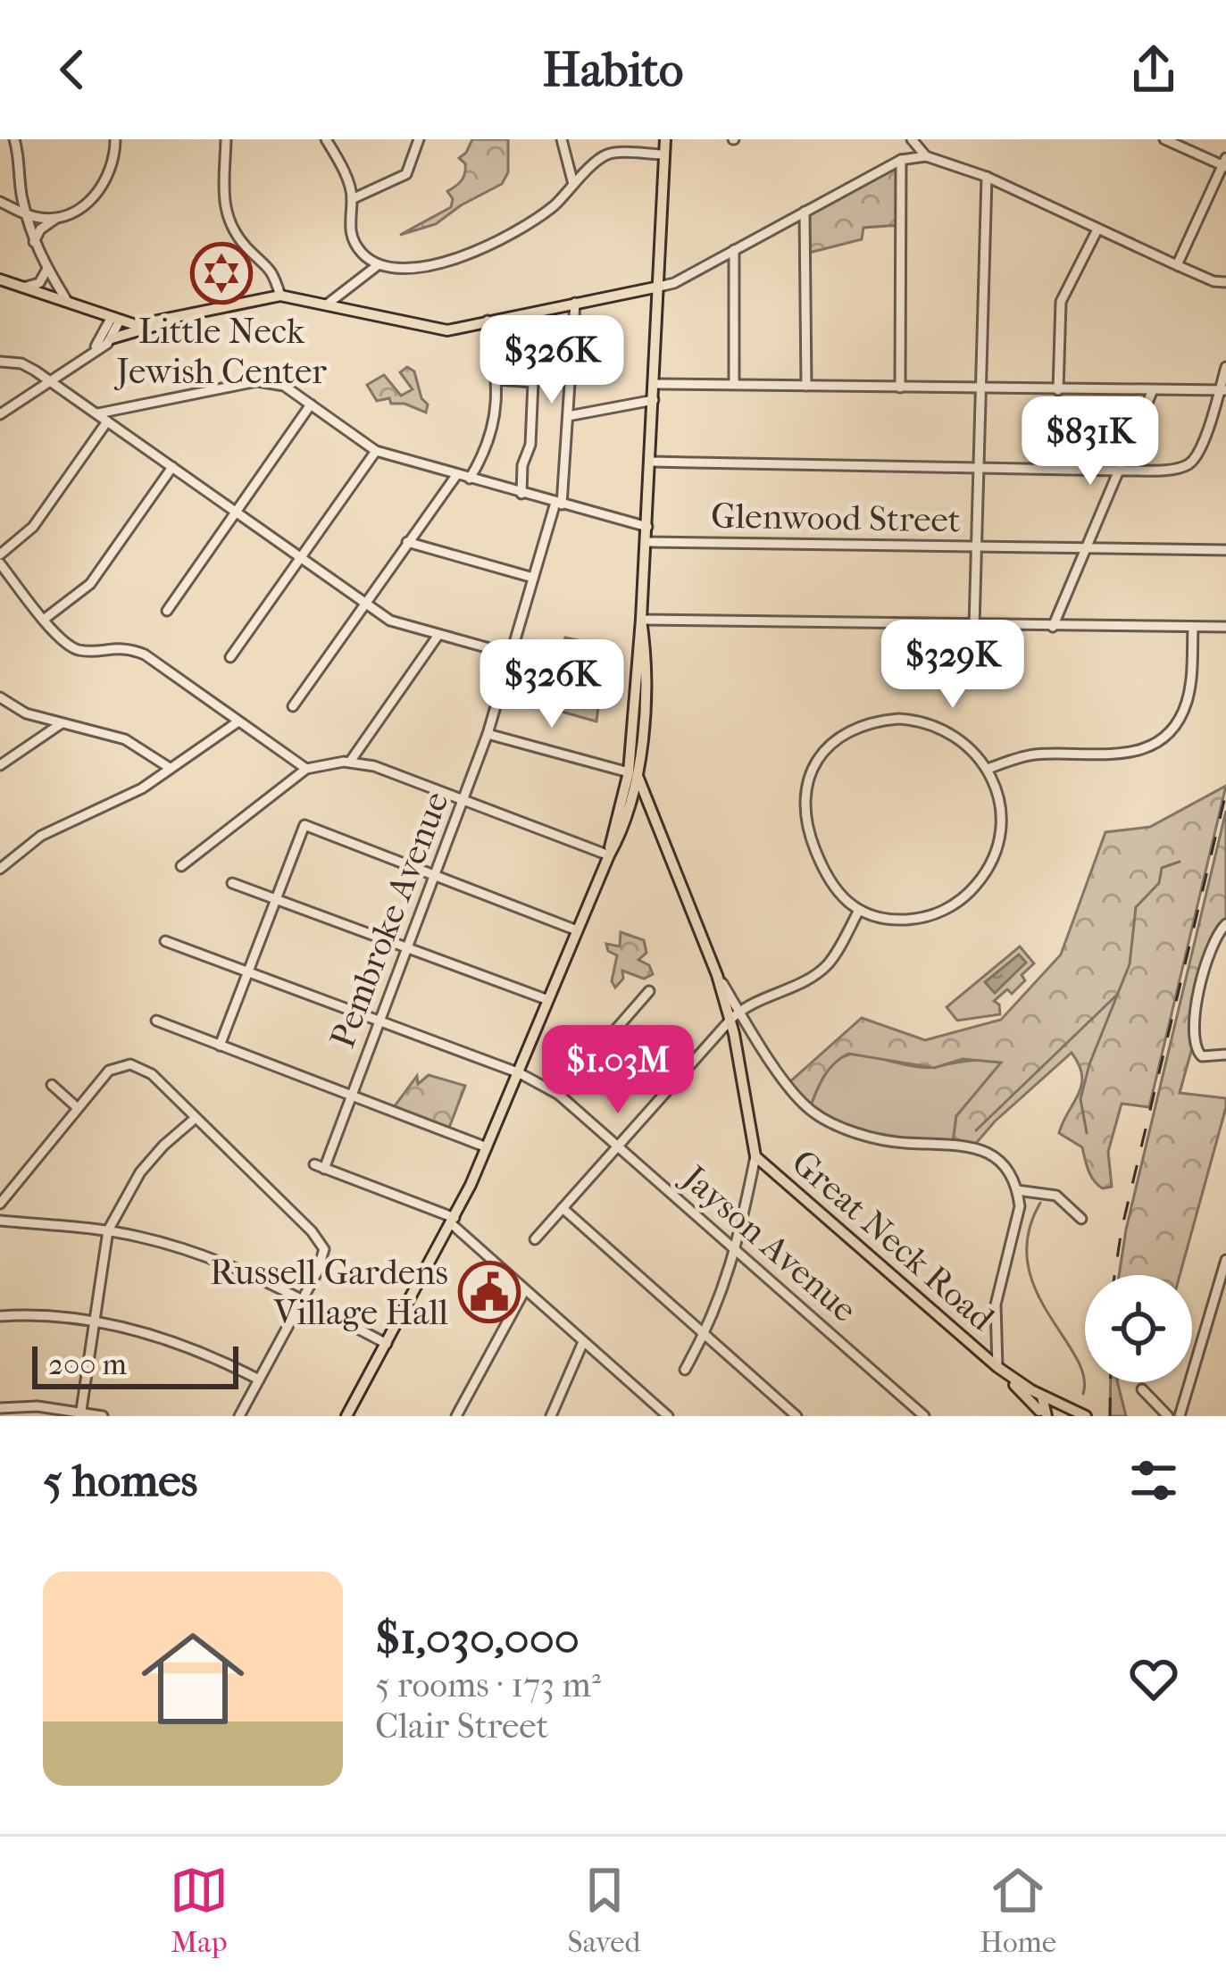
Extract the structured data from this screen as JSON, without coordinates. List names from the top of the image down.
{
  "streets": {
    "main road": ["Great Neck Road"],
    "street": ["Glenwood Street", "Pembroke Avenue", "Jayson Avenue"]
  },
  "crossings": [
    ["Pembroke Avenue", "Jayson Avenue"]
  ],
  "places": {
    "synagogue": ["Little Neck Jewish Center"],
    "public building": ["Russell Gardens Village Hall"]
  },
  "scale_bar": "200 m",
  "page": {
    "header": "Habito",
    "price": [
      "$326K",
      "$831K",
      "$329K",
      "$326K",
      "$1.03M"
    ],
    "scale": "200 m",
    "heading": "5 homes",
    "list": [
      {
        "name": "$1,030,000",
        "note": "5 rooms · 173 m² · Clair Street"
      }
    ],
    "tabs": ["Map", "Saved", "Home"]
  }
}
